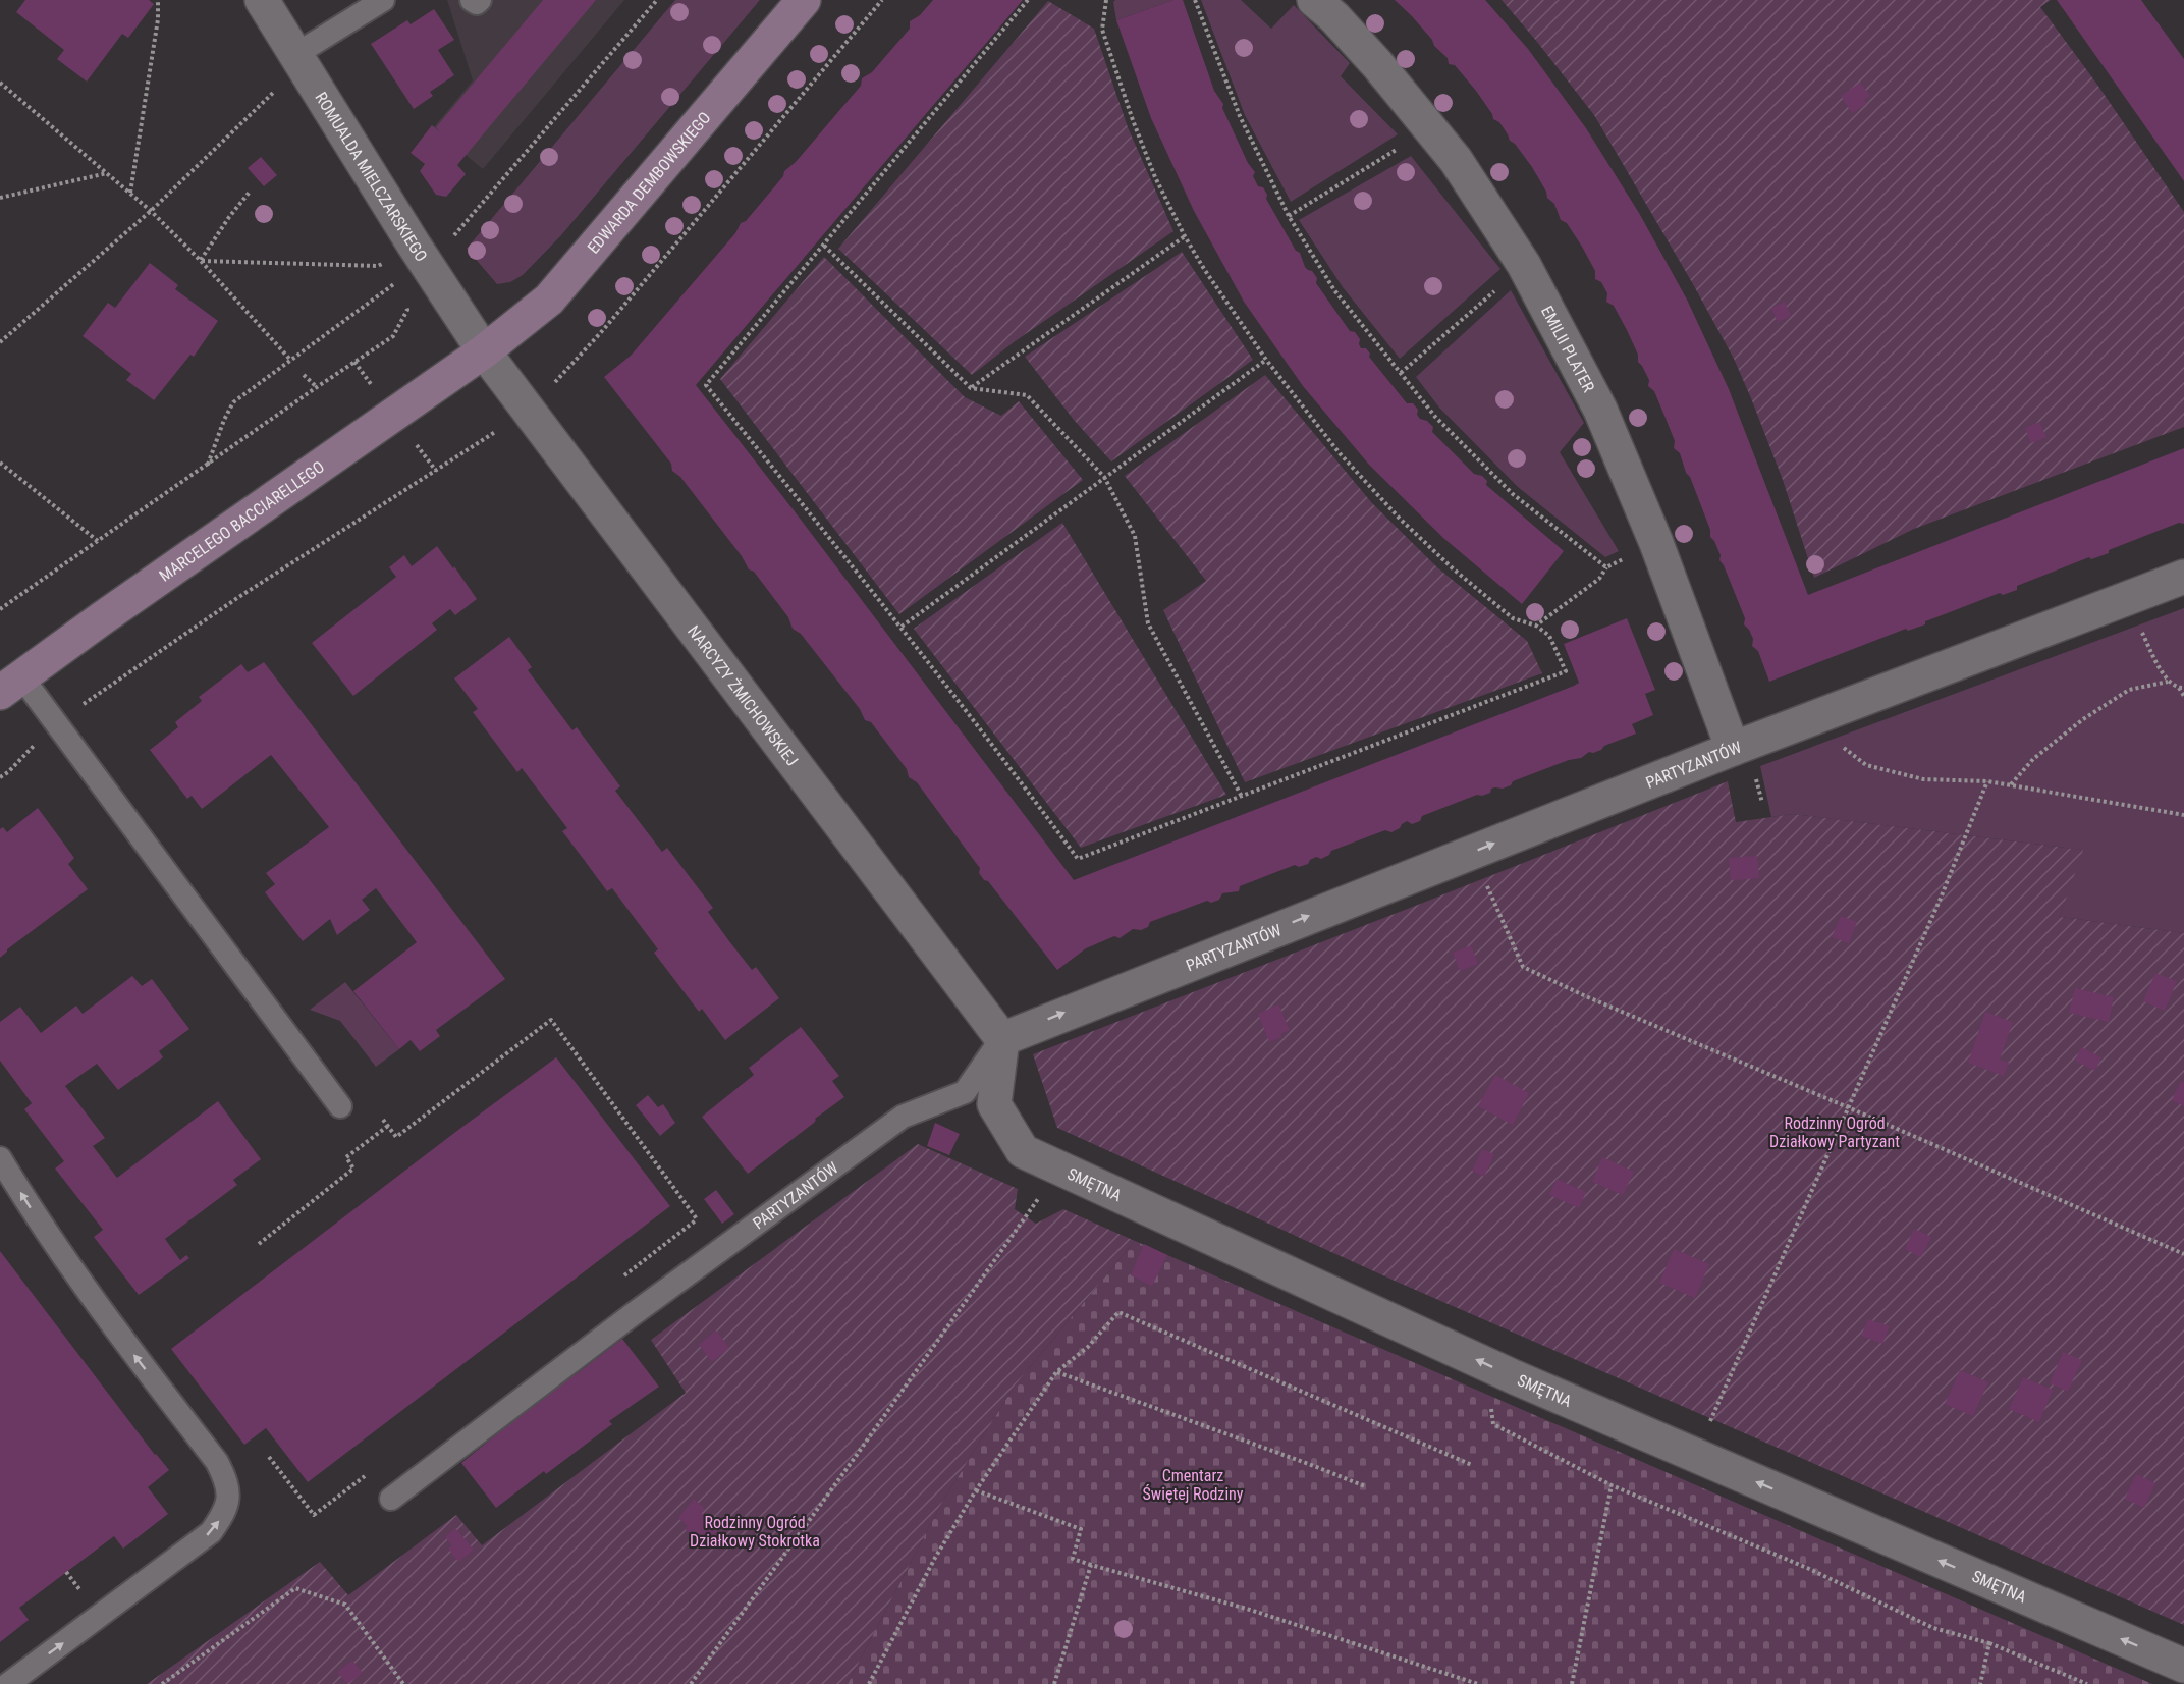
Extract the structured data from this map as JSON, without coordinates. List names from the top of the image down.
{
  "streets": {
    "street": [
      "ROMUALDA MIELCZARSKIEGO",
      "EDWARDA DEMBOWSKIEGO",
      "EMILII PLATER",
      "MARCELEGO BACCIARELLEGO",
      "NARCYZY ŻMICHOWSKIEJ",
      "PARTYZANTÓW",
      "SMĘTNA"
    ]
  },
  "crossings": [
    ["ROMUALDA MIELCZARSKIEGO", "EDWARDA DEMBOWSKIEGO"],
    ["ROMUALDA MIELCZARSKIEGO", "MARCELEGO BACCIARELLEGO"],
    ["ROMUALDA MIELCZARSKIEGO", "NARCYZY ŻMICHOWSKIEJ"],
    ["EDWARDA DEMBOWSKIEGO", "MARCELEGO BACCIARELLEGO"],
    ["EDWARDA DEMBOWSKIEGO", "NARCYZY ŻMICHOWSKIEJ"],
    ["EMILII PLATER", "PARTYZANTÓW"],
    ["MARCELEGO BACCIARELLEGO", "NARCYZY ŻMICHOWSKIEJ"],
    ["NARCYZY ŻMICHOWSKIEJ", "PARTYZANTÓW"],
    ["NARCYZY ŻMICHOWSKIEJ", "SMĘTNA"],
    ["PARTYZANTÓW", "SMĘTNA"]
  ],
  "one_way": ["PARTYZANTÓW", "SMĘTNA"],
  "parks": ["Rodzinny Ogród Działkowy Partyzant", "Cmentarz Świętej Rodziny", "Rodzinny Ogród Działkowy Stokrotka"]
}
